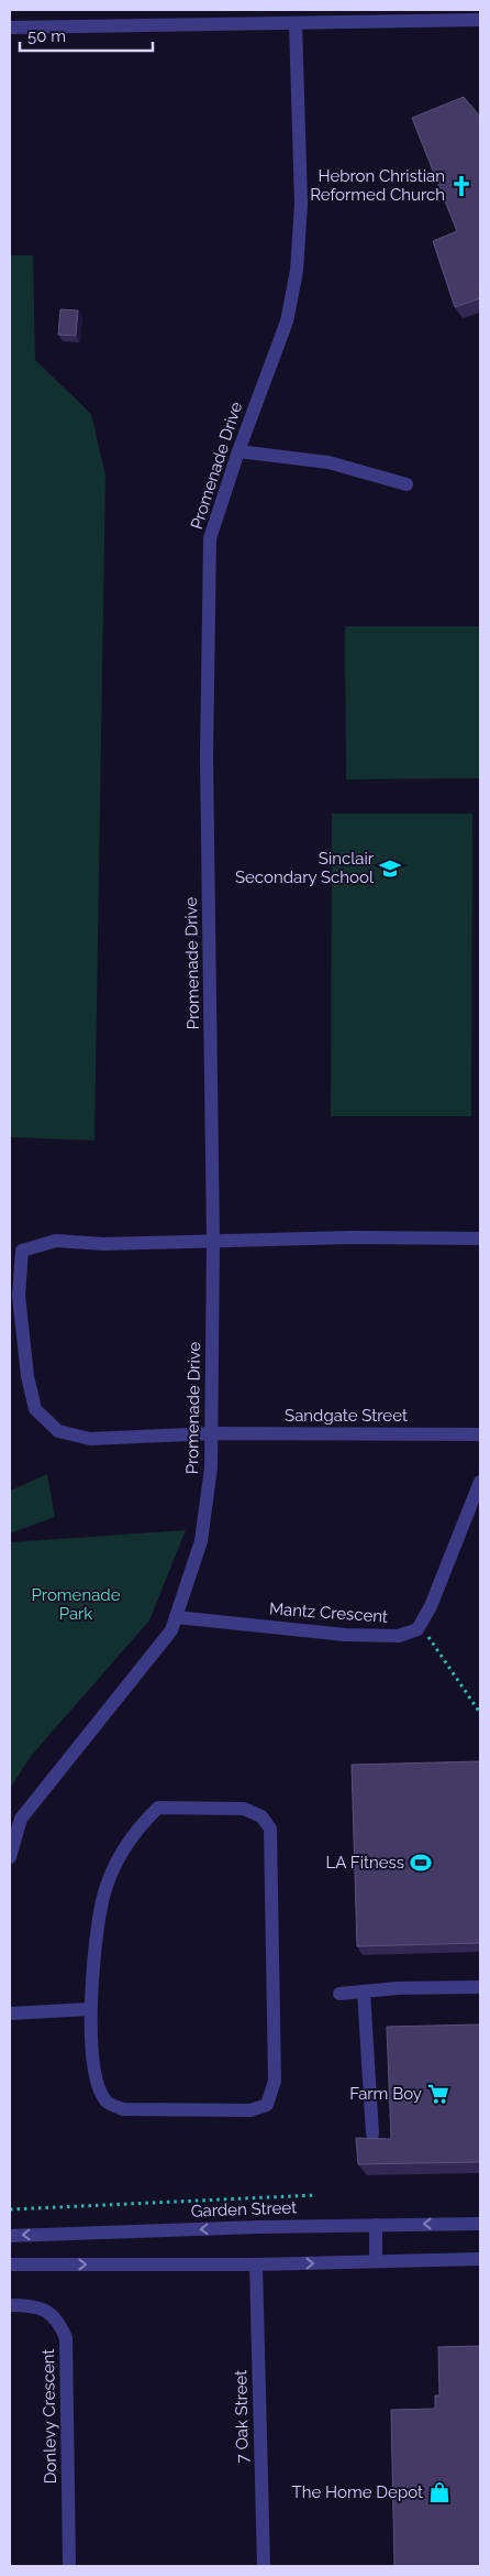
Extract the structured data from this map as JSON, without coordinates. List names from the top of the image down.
{
  "streets": {
    "street": [
      "Promenade Drive",
      "Sandgate Street",
      "Mantz Crescent",
      "Garden Street",
      "Donlevy Crescent",
      "7 Oak Street"
    ]
  },
  "crossings": [
    ["Promenade Drive", "Sandgate Street"],
    ["Promenade Drive", "Mantz Crescent"]
  ],
  "parks": ["Promenade Park"],
  "places": {
    "church": ["Hebron Christian Reformed Church"],
    "school or university": ["Sinclair Secondary School"],
    "sports": ["LA Fitness"],
    "supermarket": ["Farm Boy"],
    "shop": ["The Home Depot"]
  },
  "scale_bar": "50 m"
}
